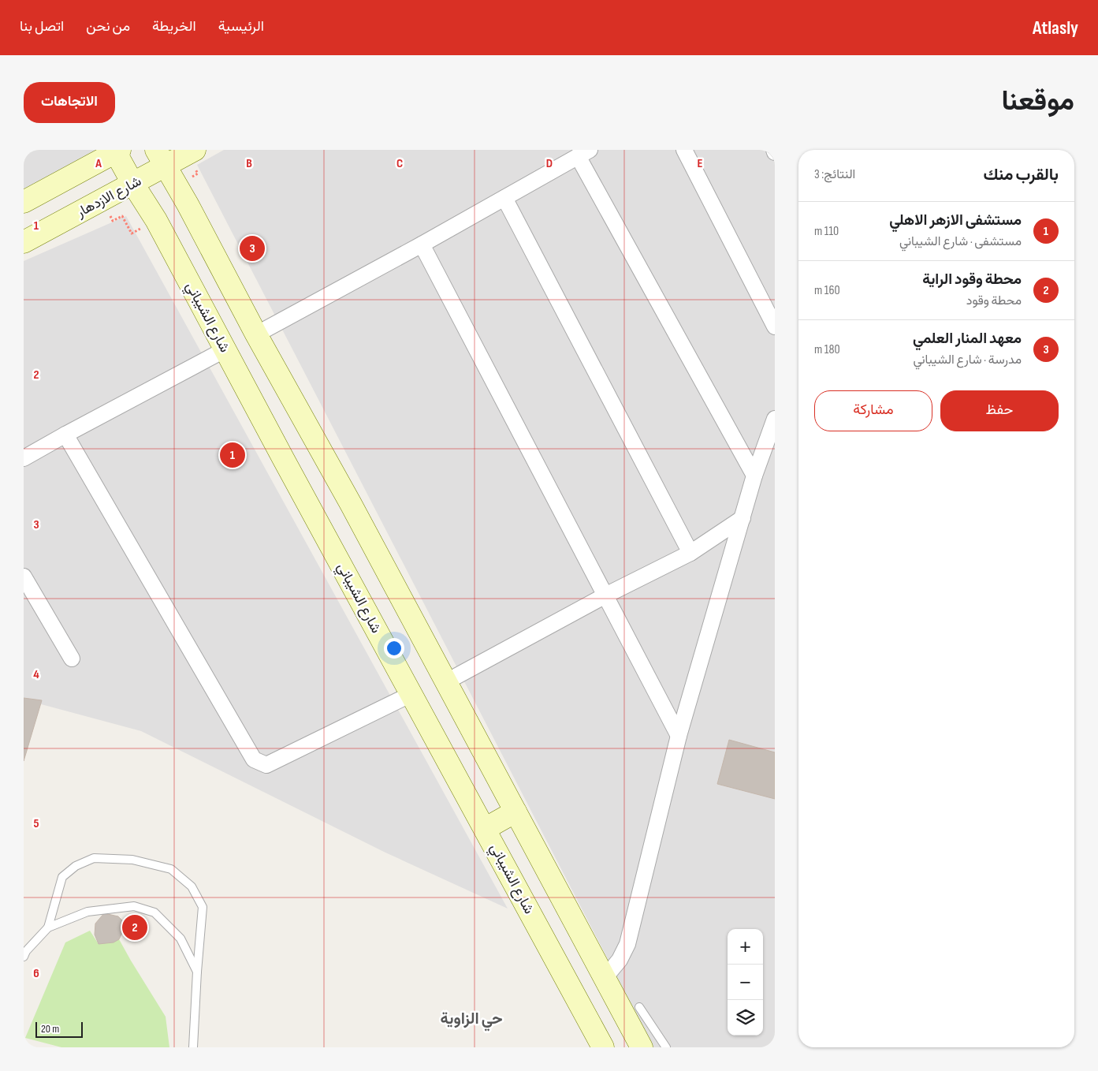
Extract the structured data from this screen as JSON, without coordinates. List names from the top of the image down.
{
  "streets": {
    "main road": ["شارع الازدهار", "شارع الشيباني"]
  },
  "crossings": [
    ["شارع الازدهار", "شارع الشيباني"]
  ],
  "districts": ["حي الزاوية"],
  "scale_bar": "20 m",
  "page": {
    "header": "Atlasly",
    "nav": [
      "الرئيسية",
      "الخريطة",
      "من نحن",
      "اتصل بنا"
    ],
    "title": "موقعنا",
    "buttons": [
      "الاتجاهات",
      ["حفظ", "مشاركة"]
    ],
    "heading": ["بالقرب منك", "النتائج: 3"],
    "list": [
      {
        "mark": "1",
        "name": "مستشفى الازهر الاهلي",
        "note": "مستشفى · شارع الشيباني",
        "value": "110 m"
      },
      {
        "mark": "2",
        "name": "محطة وقود الراية",
        "note": "محطة وقود",
        "value": "160 m"
      },
      {
        "mark": "3",
        "name": "معهد المنار العلمي",
        "note": "مدرسة · شارع الشيباني",
        "value": "180 m"
      }
    ],
    "pins": ["3", "1", "2"],
    "map_buttons": ["+", "−"],
    "scale": "20 m"
  },
  "grid": {
    "columns": [
      "A",
      "B",
      "C",
      "D",
      "E"
    ],
    "rows": [
      "1",
      "2",
      "3",
      "4",
      "5",
      "6"
    ]
  }
}
